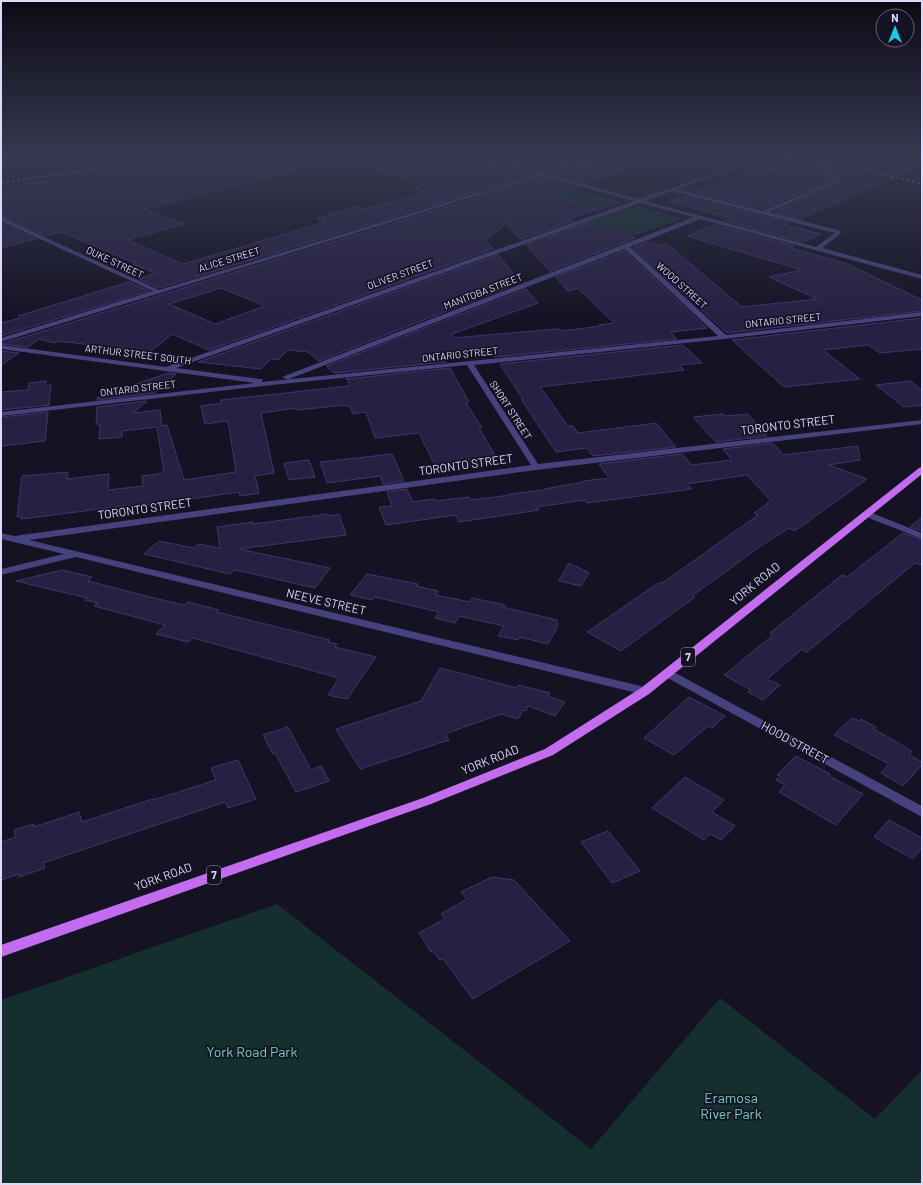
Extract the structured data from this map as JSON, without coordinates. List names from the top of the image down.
{
  "streets": {
    "main road": ["YORK ROAD", "7"],
    "street": [
      "ALICE STREET",
      "DUKE STREET",
      "OLIVER STREET",
      "WOOD STREET",
      "MANITOBA STREET",
      "ONTARIO STREET",
      "ARTHUR STREET SOUTH",
      "SHORT STREET",
      "TORONTO STREET",
      "NEEVE STREET",
      "HOOD STREET"
    ]
  },
  "crossings": [
    ["ALICE STREET", "DUKE STREET"],
    ["OLIVER STREET", "ARTHUR STREET SOUTH"],
    ["WOOD STREET", "MANITOBA STREET"],
    ["WOOD STREET", "ONTARIO STREET"],
    ["MANITOBA STREET", "ONTARIO STREET"],
    ["MANITOBA STREET", "ARTHUR STREET SOUTH"],
    ["ONTARIO STREET", "ARTHUR STREET SOUTH"],
    ["ONTARIO STREET", "SHORT STREET"],
    ["SHORT STREET", "TORONTO STREET"],
    ["TORONTO STREET", "NEEVE STREET"],
    ["YORK ROAD", "NEEVE STREET"],
    ["YORK ROAD", "HOOD STREET"]
  ],
  "parks": ["York Road Park", "Eramosa River Park"],
  "north": "top"
}
